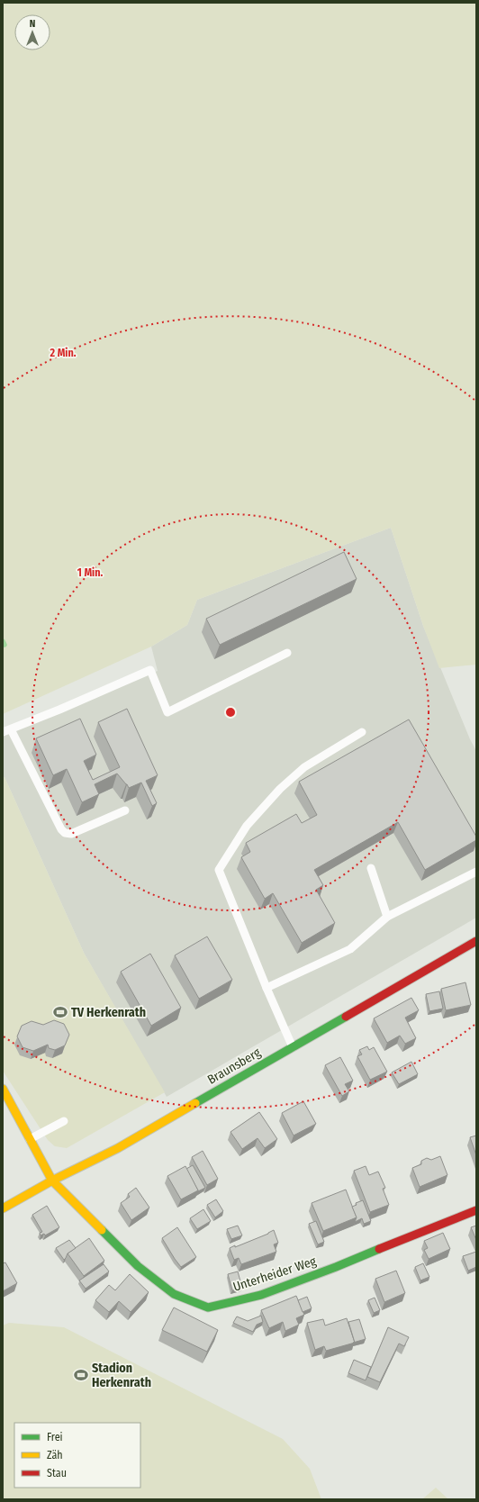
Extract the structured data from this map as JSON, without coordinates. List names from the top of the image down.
{
  "streets": {
    "street": ["Braunsberg", "Unterheider Weg"]
  },
  "crossings": [
    ["Braunsberg", "Unterheider Weg"]
  ],
  "places": {
    "sports": ["TV Herkenrath", "Stadion Herkenrath"]
  },
  "legend": ["Frei", "Zäh", "Stau"],
  "north": "top",
  "rings": ["2 Min.", "1 Min."]
}
